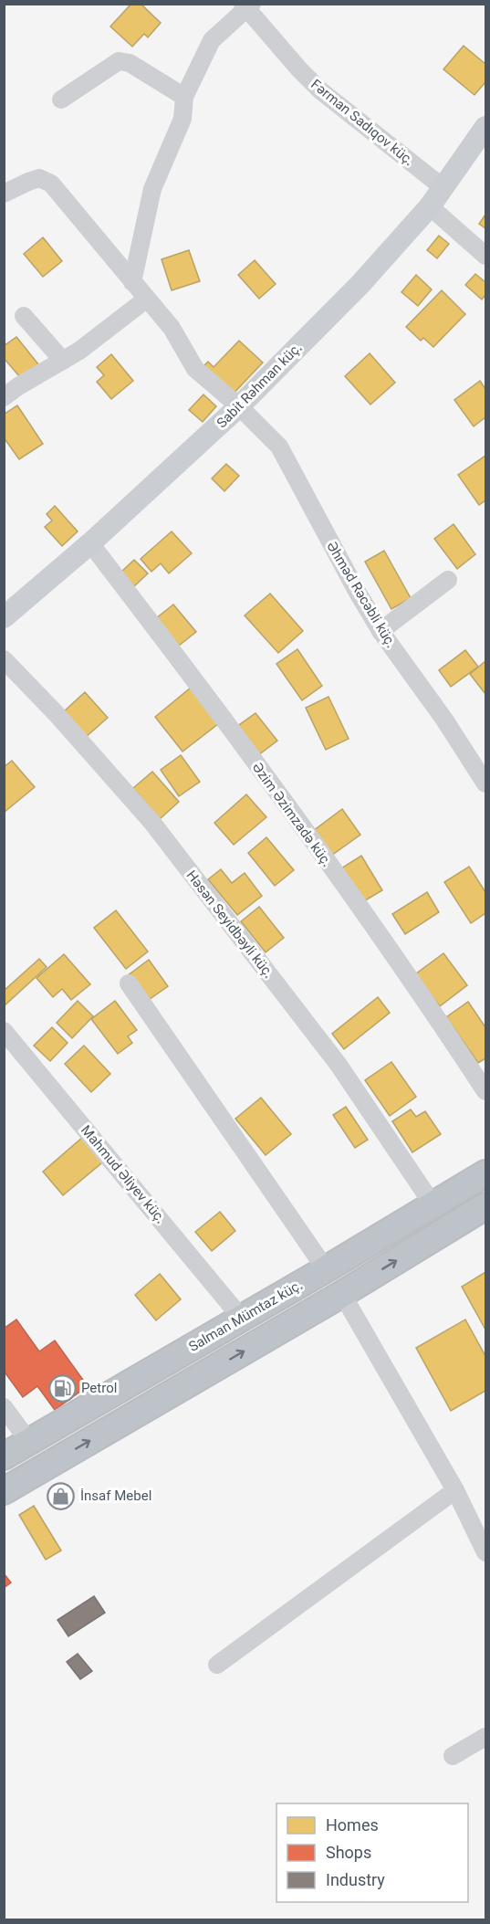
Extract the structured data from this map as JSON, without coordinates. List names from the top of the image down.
{
  "streets": {
    "highway": ["Salman Mümtaz küç."],
    "main road": ["Sabit Rəhman küç."],
    "street": [
      "Fərman Sadıqov küç.",
      "Əhməd Rəcəbli küç.",
      "Əzim Əzimzadə küç.",
      "Həsən Seyidbəyli küç.",
      "Mahmud Əliyev küç."
    ]
  },
  "crossings": [
    ["Fərman Sadıqov küç.", "Sabit Rəhman küç."],
    ["Sabit Rəhman küç.", "Əhməd Rəcəbli küç."],
    ["Sabit Rəhman küç.", "Əzim Əzimzadə küç."],
    ["Həsən Seyidbəyli küç.", "Salman Mümtaz küç."],
    ["Mahmud Əliyev küç.", "Salman Mümtaz küç."]
  ],
  "places": {
    "fuel station": ["Petrol"],
    "shop": ["İnsaf Mebel"]
  },
  "legend": ["Homes", "Shops", "Industry"]
}
